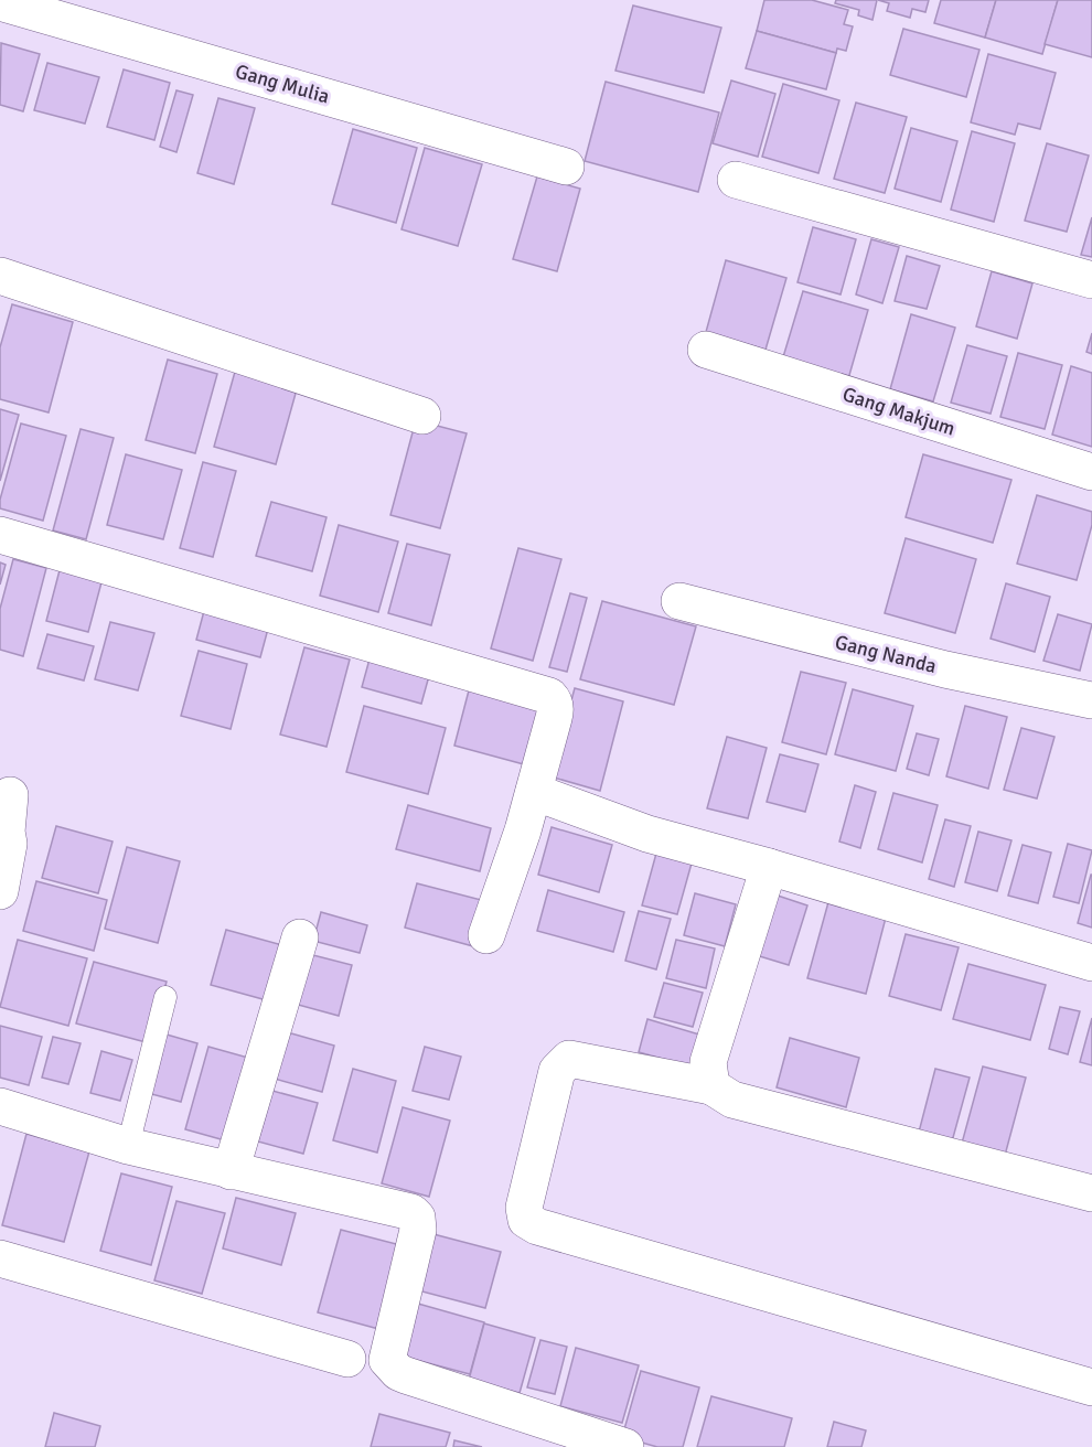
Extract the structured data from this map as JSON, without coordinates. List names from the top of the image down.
{
  "streets": {
    "street": ["Gang Mulia", "Gang Makjum", "Gang Nanda"]
  }
}
